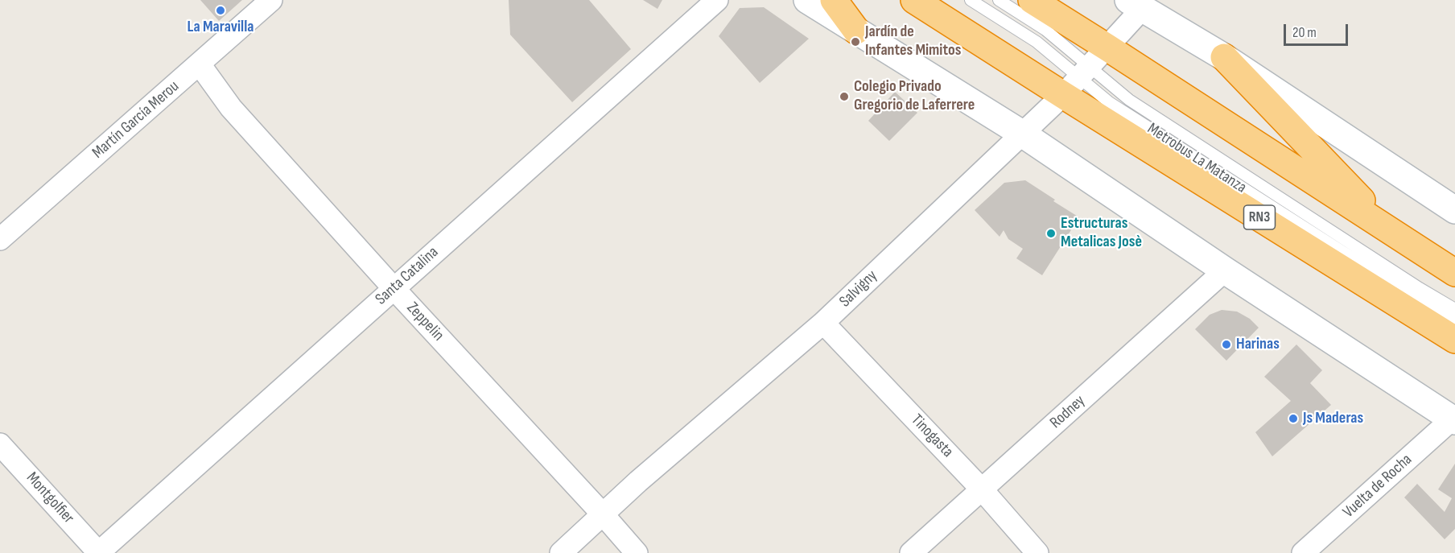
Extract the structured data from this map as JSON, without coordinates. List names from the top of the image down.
{
  "streets": {
    "highway": ["RN3"],
    "street": [
      "Martín García Merou",
      "Santa Catalina",
      "Salvigny",
      "Zeppelin",
      "Rodney",
      "Tinogasta",
      "Vuelta de Rocha",
      "Montgolfier"
    ],
    "lane": ["Metrobus La Matanza"]
  },
  "crossings": [
    ["Martín García Merou", "Zeppelin"],
    ["Metrobus La Matanza", "RN3"],
    ["Metrobus La Matanza", "Salvigny"],
    ["RN3", "Salvigny"],
    ["Santa Catalina", "Zeppelin"],
    ["Santa Catalina", "Montgolfier"],
    ["Salvigny", "Zeppelin"],
    ["Salvigny", "Tinogasta"],
    ["Rodney", "Tinogasta"]
  ],
  "places": [
    "La Maravilla",
    "Jardín de Infantes Mimitos",
    "Colegio Privado Gregorio de Laferrere",
    "Estructuras Metalicas Josè",
    "Harinas",
    "Js Maderas"
  ],
  "scale_bar": "20 m"
}
